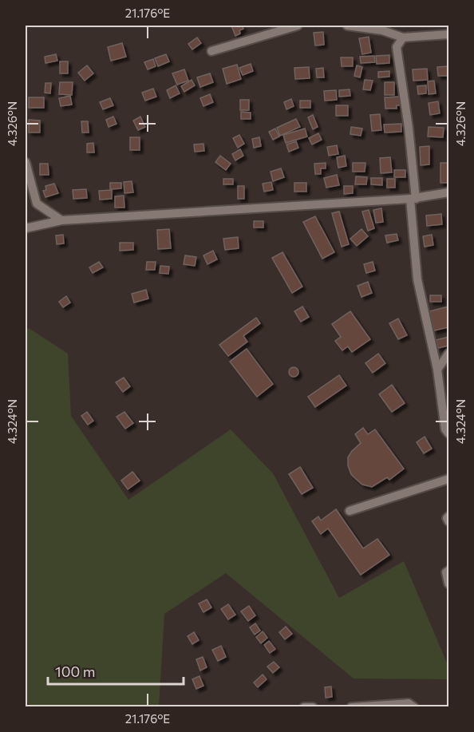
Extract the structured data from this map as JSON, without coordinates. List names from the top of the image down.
{
  "scale_bar": "100 m",
  "coordinates": ["21.176°E", "4.326°N", "4.324°N"]
}
